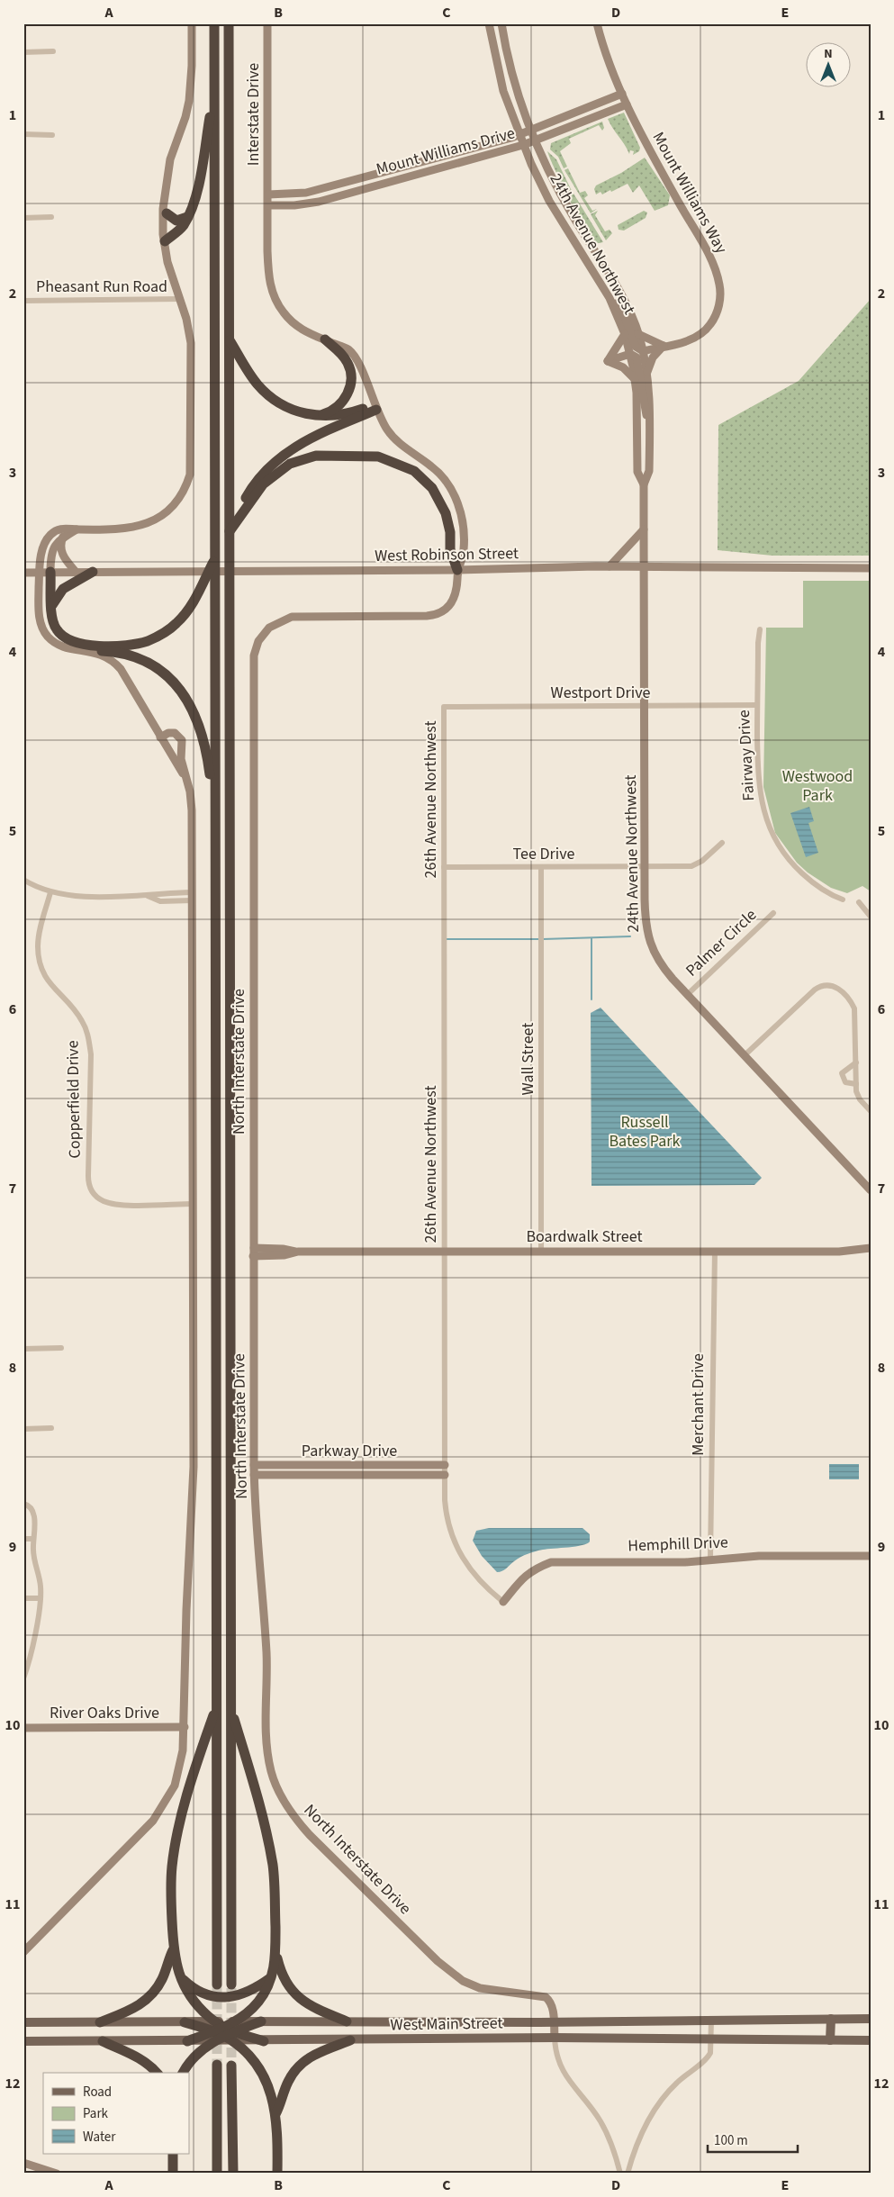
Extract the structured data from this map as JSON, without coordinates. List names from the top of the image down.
{
  "streets": {
    "main road": [
      "Interstate Drive",
      "Mount Williams Drive",
      "Mount Williams Way",
      "24th Avenue Northwest",
      "West Robinson Street",
      "North Interstate Drive",
      "Boardwalk Street",
      "Parkway Drive",
      "Hemphill Drive",
      "River Oaks Drive",
      "West Main Street"
    ],
    "street": [
      "Pheasant Run Road",
      "Westport Drive",
      "Fairway Drive",
      "26th Avenue Northwest",
      "Tee Drive",
      "Palmer Circle",
      "Wall Street",
      "Copperfield Drive",
      "Merchant Drive"
    ]
  },
  "crossings": [
    ["Interstate Drive", "Mount Williams Drive"],
    ["Interstate Drive", "North Interstate Drive"],
    ["Mount Williams Drive", "Mount Williams Way"],
    ["Mount Williams Drive", "24th Avenue Northwest"],
    ["Mount Williams Drive", "North Interstate Drive"],
    ["Mount Williams Way", "24th Avenue Northwest"],
    ["24th Avenue Northwest", "West Robinson Street"],
    ["24th Avenue Northwest", "Westport Drive"],
    ["24th Avenue Northwest", "Tee Drive"],
    ["24th Avenue Northwest", "Palmer Circle"],
    ["West Robinson Street", "North Interstate Drive"],
    ["Westport Drive", "Fairway Drive"],
    ["Westport Drive", "26th Avenue Northwest"],
    ["26th Avenue Northwest", "Tee Drive"],
    ["26th Avenue Northwest", "Boardwalk Street"],
    ["26th Avenue Northwest", "Parkway Drive"],
    ["26th Avenue Northwest", "Hemphill Drive"],
    ["Tee Drive", "Wall Street"],
    ["Wall Street", "Boardwalk Street"],
    ["North Interstate Drive", "Boardwalk Street"],
    ["North Interstate Drive", "Parkway Drive"],
    ["North Interstate Drive", "West Main Street"],
    ["Boardwalk Street", "Merchant Drive"],
    ["Merchant Drive", "Hemphill Drive"]
  ],
  "parks": ["Westwood Park", "Russell Bates Park"],
  "legend": ["Road", "Park", "Water"],
  "scale_bar": "100 m",
  "north": "top",
  "grid": {
    "columns": [
      "A",
      "B",
      "C",
      "D",
      "E"
    ],
    "rows": [
      "1",
      "2",
      "3",
      "4",
      "5",
      "6",
      "7",
      "8",
      "9",
      "10",
      "11",
      "12"
    ]
  }
}
